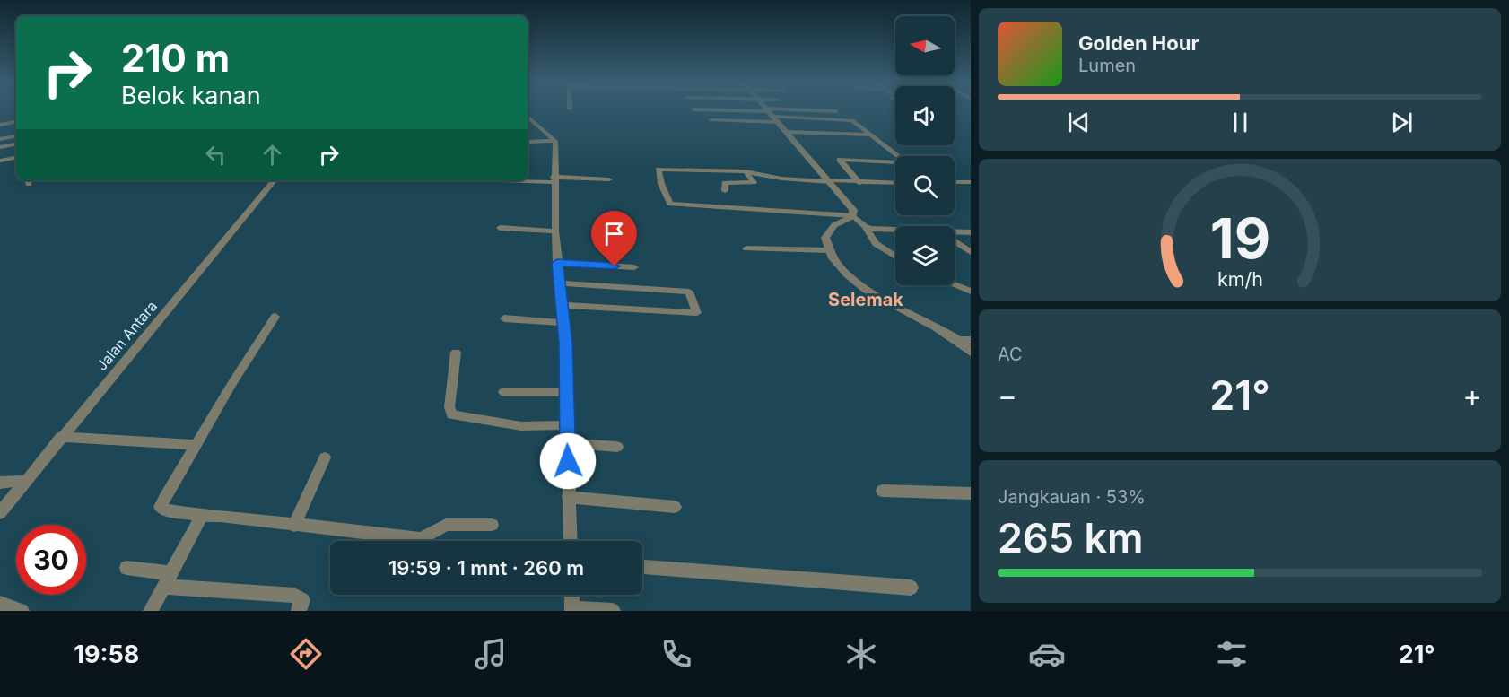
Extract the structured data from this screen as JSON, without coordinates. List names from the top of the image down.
{
  "streets": {
    "street": ["Jalan Antara"]
  },
  "districts": ["Selemak"],
  "north": "left",
  "page": {
    "turn": ["210 m", "Belok kanan"],
    "song": ["Golden Hour", "Lumen"],
    "tile": [
      "AC",
      ["Jangkauan · 53%", "265 km"]
    ],
    "heat": ["−", "21°", "+"],
    "limit": "30",
    "trip": "19:59 · 1 mnt · 260 m",
    "tabs": ["19:58", "21°"],
    "gauge": ["19", "km/h"]
  }
}
